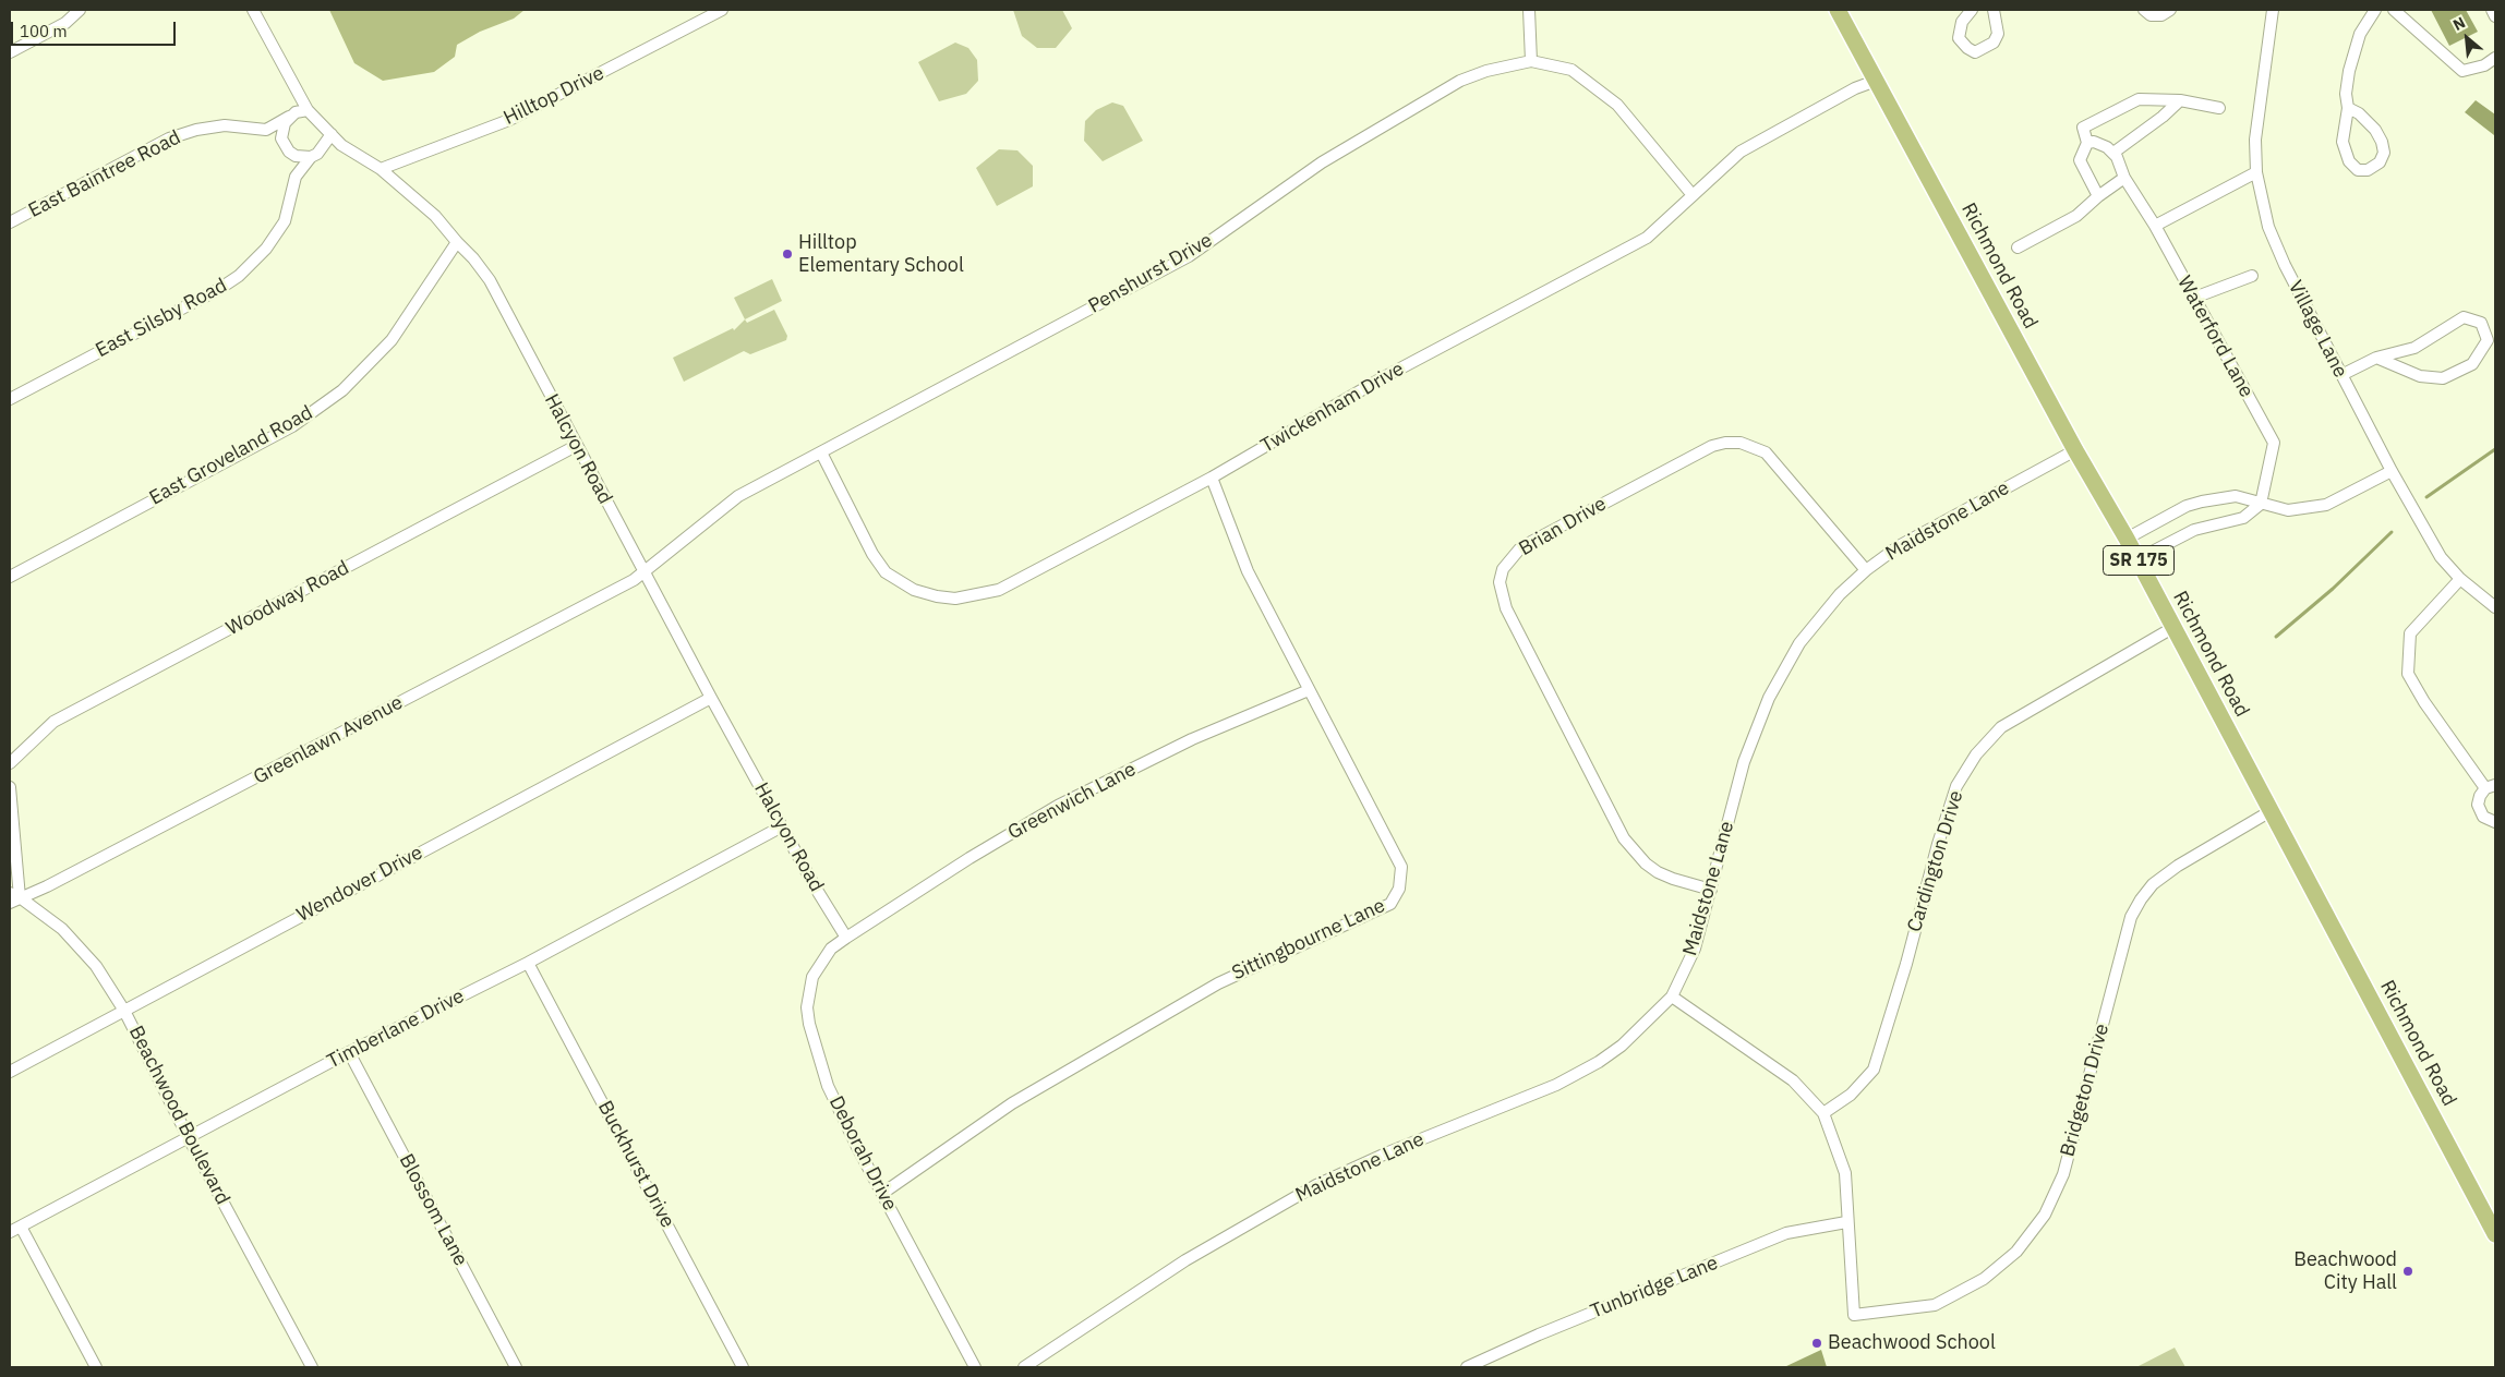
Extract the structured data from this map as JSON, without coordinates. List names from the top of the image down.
{
  "streets": {
    "main road": ["Richmond Road", "SR 175"],
    "street": [
      "Hilltop Drive",
      "East Baintree Road",
      "Penshurst Drive",
      "East Silsby Road",
      "Village Lane",
      "Waterford Lane",
      "Twickenham Drive",
      "Halcyon Road",
      "East Groveland Road",
      "Maidstone Lane",
      "Brian Drive",
      "Woodway Road",
      "Greenlawn Avenue",
      "Greenwich Lane",
      "Cardington Drive",
      "Wendover Drive",
      "Sittingbourne Lane",
      "Timberlane Drive",
      "Bridgeton Drive",
      "Beachwood Boulevard",
      "Deborah Drive",
      "Buckhurst Drive",
      "Blossom Lane",
      "Tunbridge Lane"
    ]
  },
  "crossings": [
    ["Hilltop Drive", "Halcyon Road"],
    ["Richmond Road", "Twickenham Drive"],
    ["Richmond Road", "Maidstone Lane"],
    ["Richmond Road", "Cardington Drive"],
    ["Richmond Road", "Bridgeton Drive"],
    ["Penshurst Drive", "Twickenham Drive"],
    ["Penshurst Drive", "Halcyon Road"],
    ["Penshurst Drive", "Greenlawn Avenue"],
    ["East Silsby Road", "Halcyon Road"],
    ["Twickenham Drive", "Sittingbourne Lane"],
    ["Halcyon Road", "East Groveland Road"],
    ["Halcyon Road", "Woodway Road"],
    ["Halcyon Road", "Greenlawn Avenue"],
    ["Halcyon Road", "Greenwich Lane"],
    ["Halcyon Road", "Wendover Drive"],
    ["Halcyon Road", "Timberlane Drive"],
    ["Halcyon Road", "Deborah Drive"],
    ["Maidstone Lane", "Brian Drive"],
    ["Greenlawn Avenue", "Beachwood Boulevard"],
    ["Greenwich Lane", "Sittingbourne Lane"],
    ["Greenwich Lane", "Deborah Drive"],
    ["Wendover Drive", "Beachwood Boulevard"],
    ["Sittingbourne Lane", "Deborah Drive"],
    ["Timberlane Drive", "Beachwood Boulevard"],
    ["Timberlane Drive", "Buckhurst Drive"],
    ["Timberlane Drive", "Blossom Lane"],
    ["Bridgeton Drive", "Tunbridge Lane"]
  ],
  "places": ["Hilltop Elementary School", "Beachwood City Hall", "Beachwood School"],
  "scale_bar": "100 m",
  "north": "top left"
}
